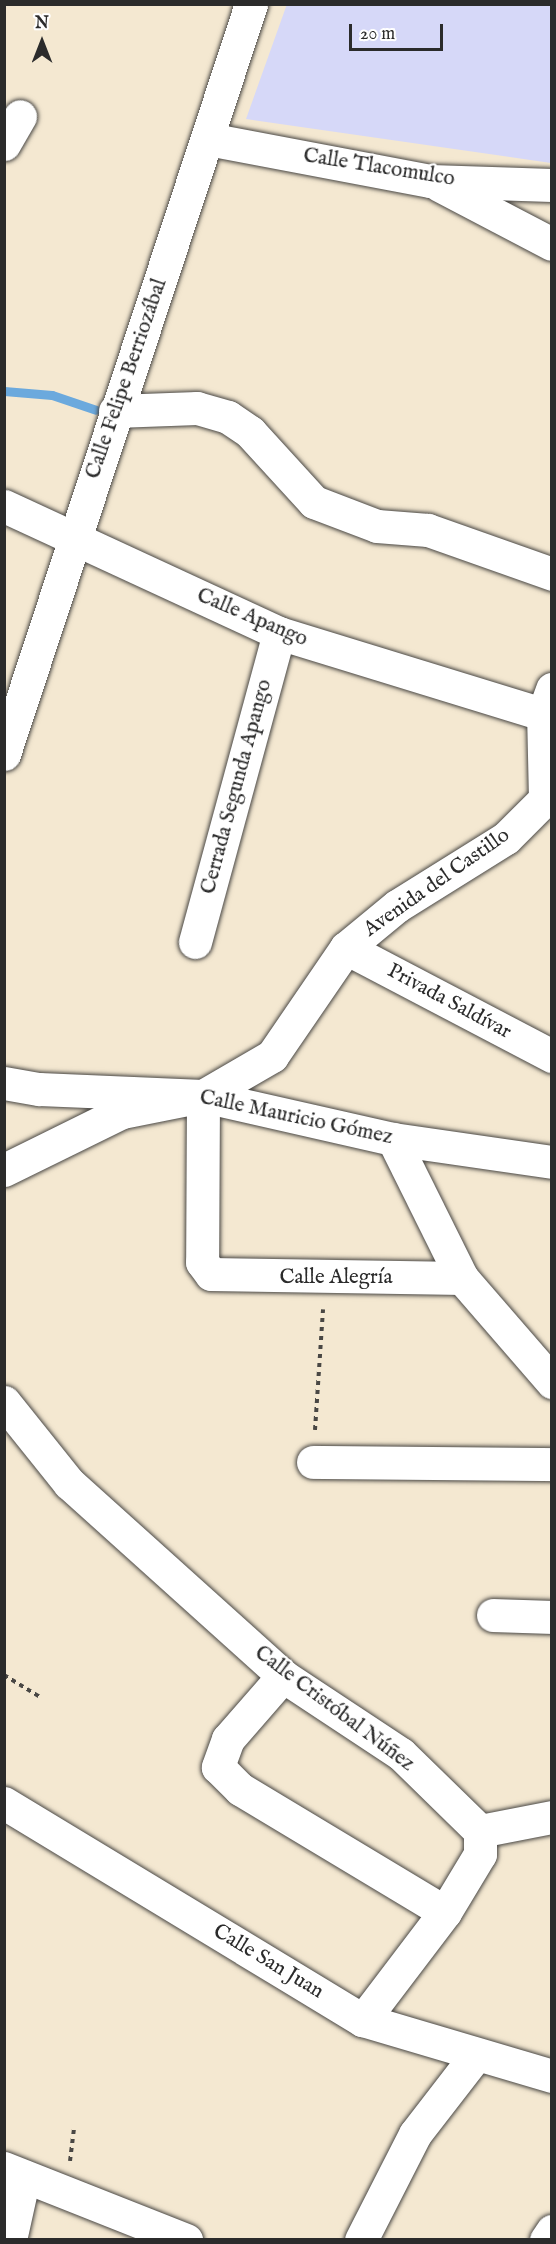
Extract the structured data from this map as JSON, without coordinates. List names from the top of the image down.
{
  "streets": {
    "street": [
      "Calle Tlacomulco",
      "Calle Felipe Berriozábal",
      "Calle Apango",
      "Cerrada Segunda Apango",
      "Avenida del Castillo",
      "Privada Saldívar",
      "Calle Mauricio Gómez",
      "Calle Alegría",
      "Calle Cristóbal Núñez",
      "Calle San Juan"
    ]
  },
  "crossings": [
    ["Calle Tlacomulco", "Calle Felipe Berriozábal"],
    ["Calle Felipe Berriozábal", "Calle Apango"],
    ["Calle Apango", "Cerrada Segunda Apango"],
    ["Calle Apango", "Avenida del Castillo"],
    ["Avenida del Castillo", "Privada Saldívar"],
    ["Avenida del Castillo", "Calle Mauricio Gómez"],
    ["Avenida del Castillo", "Calle Alegría"],
    ["Calle Mauricio Gómez", "Calle Alegría"]
  ],
  "scale_bar": "20 m",
  "north": "top"
}
